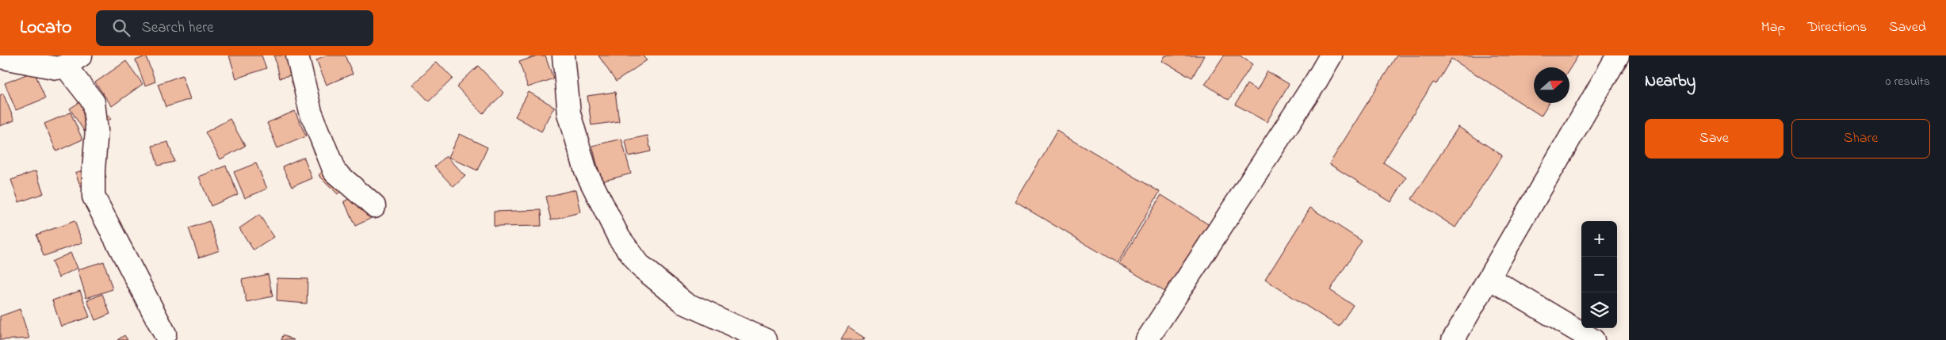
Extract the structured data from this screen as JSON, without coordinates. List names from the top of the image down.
{
  "north": "right",
  "page": {
    "header": "Locato",
    "search": "Search here",
    "nav": ["Map", "Directions", "Saved"],
    "heading": ["Nearby", "0 results"],
    "buttons": ["Save", "Share"],
    "map_buttons": ["+", "−"]
  }
}
